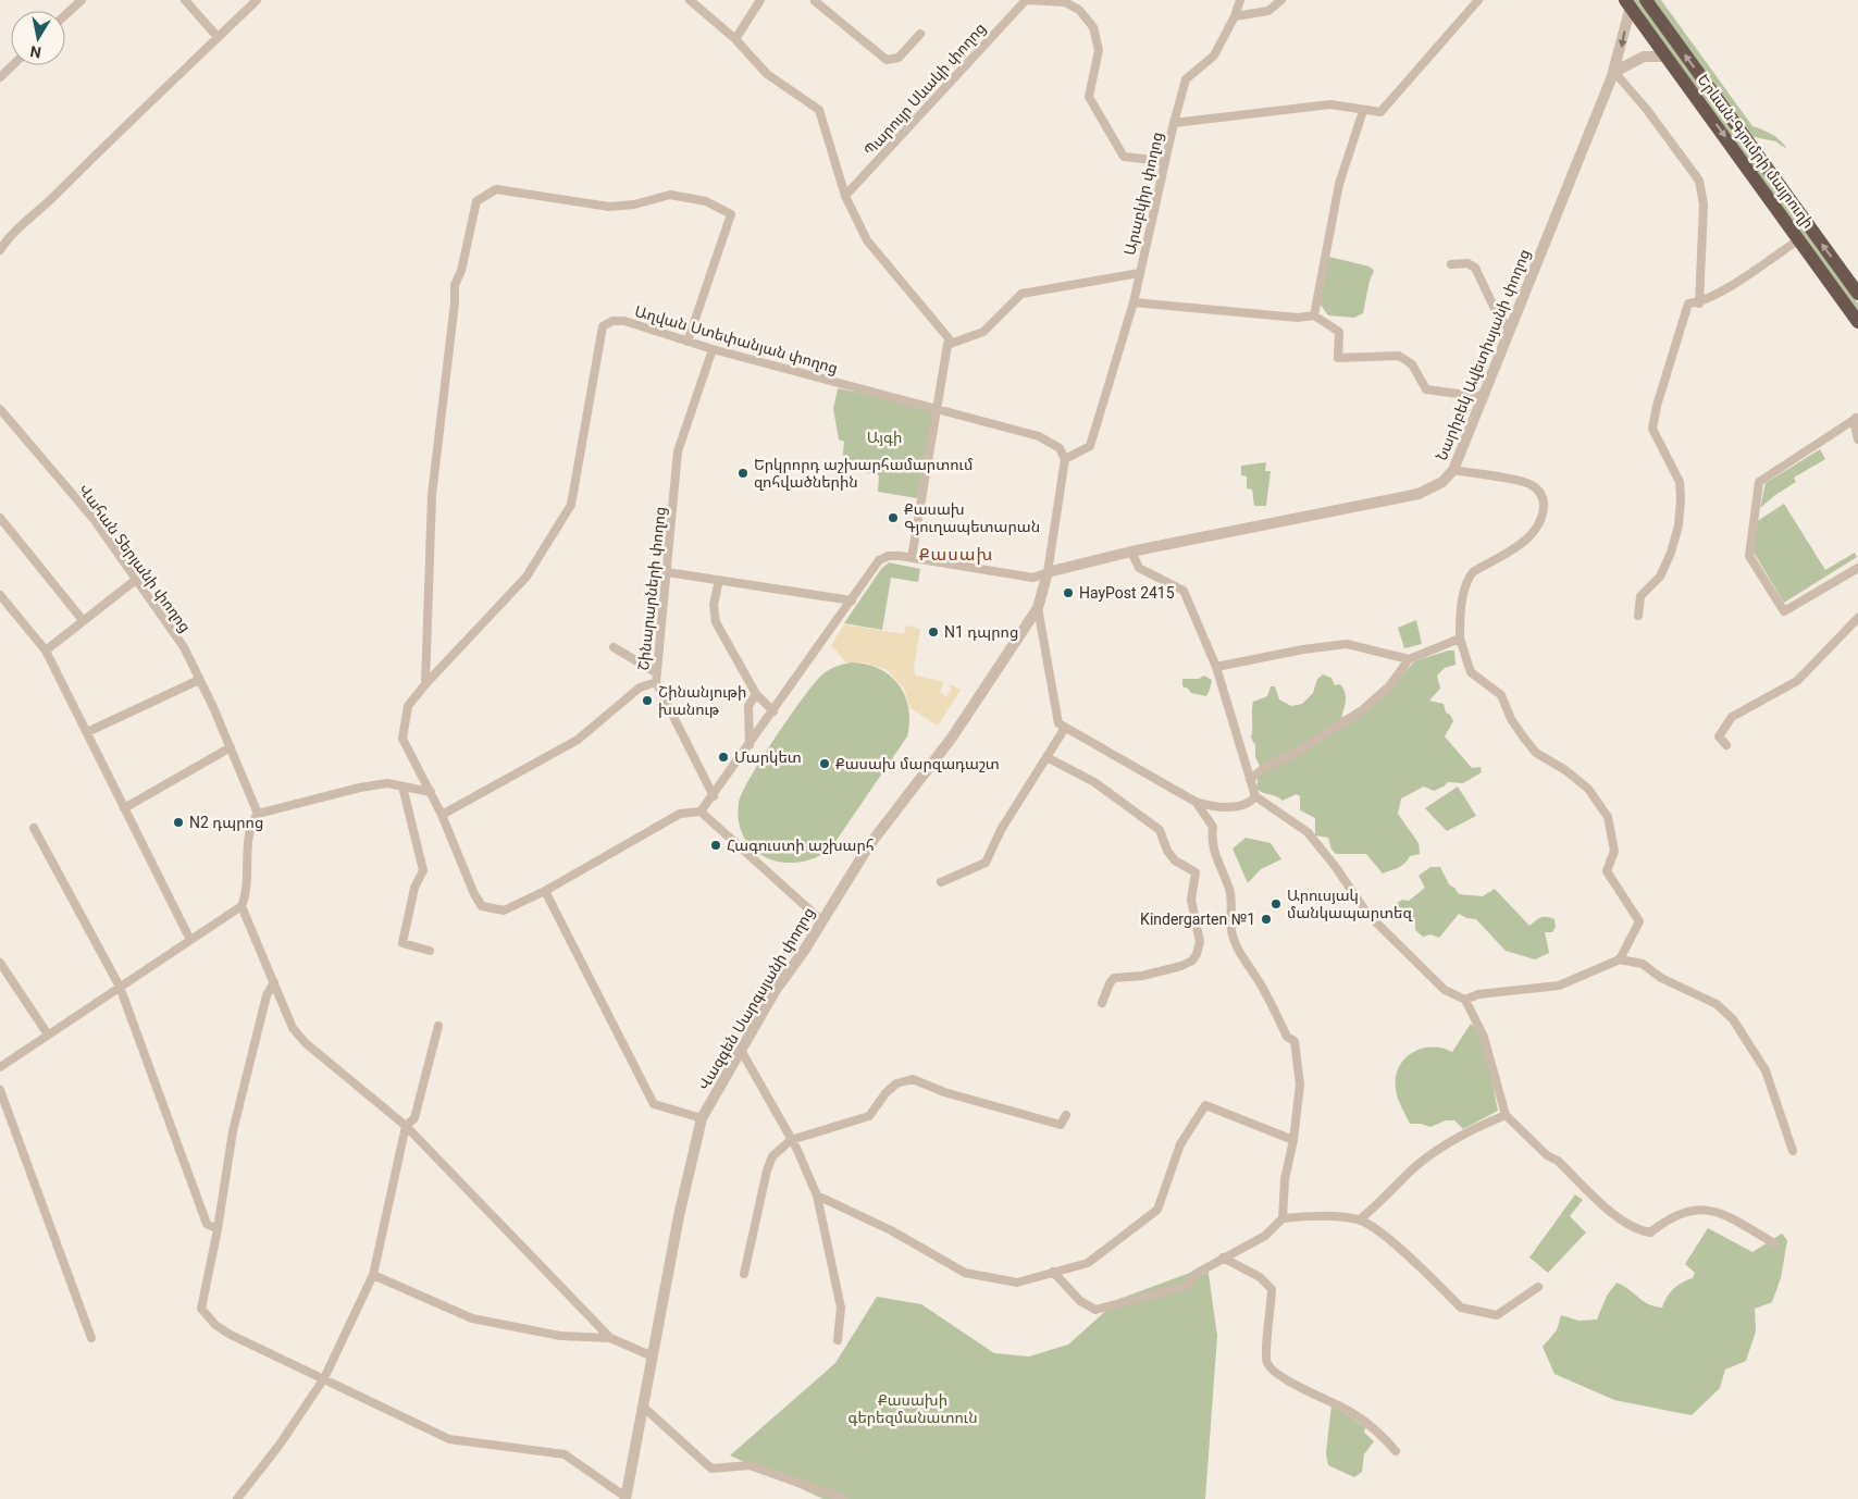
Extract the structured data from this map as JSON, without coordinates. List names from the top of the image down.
{
  "streets": {
    "highway": ["Երևան-Գյումրի մայրուղի"],
    "street": [
      "Պարույր Սևակի փողոց",
      "Արաբկիր փողոց",
      "Աղվան Ստեփանյան փողոց",
      "Նարիբեկ Ավետիսյանի փողոց",
      "Վահան Տերյանի փողոց",
      "Շինարարների փողոց",
      "Վազգեն Սարգսյանի փողոց"
    ]
  },
  "crossings": [
    ["Երևան-Գյումրի մայրուղի", "Նարիբեկ Ավետիսյանի փողոց"],
    ["Արաբկիր փողոց", "Աղվան Ստեփանյան փողոց"],
    ["Աղվան Ստեփանյան փողոց", "Շինարարների փողոց"],
    ["Նարիբեկ Ավետիսյանի փողոց", "Վազգեն Սարգսյանի փողոց"]
  ],
  "districts": ["Քասախ"],
  "parks": ["Այգի", "Քասախի գերեզմանատուն"],
  "places": [
    "Երկրորդ աշխարհամարտում զոհվածներին",
    "Քասախ Գյուղապետարան",
    "HayPost 2415",
    "N1 դպրոց",
    "Շինանյութի խանութ",
    "Մարկետ",
    "Քասախ մարզադաշտ",
    "N2 դպրոց",
    "Հագուստի աշխարհ",
    "Արուսյակ մանկապարտեզ",
    "Kindergarten №1"
  ],
  "north": "bottom"
}
